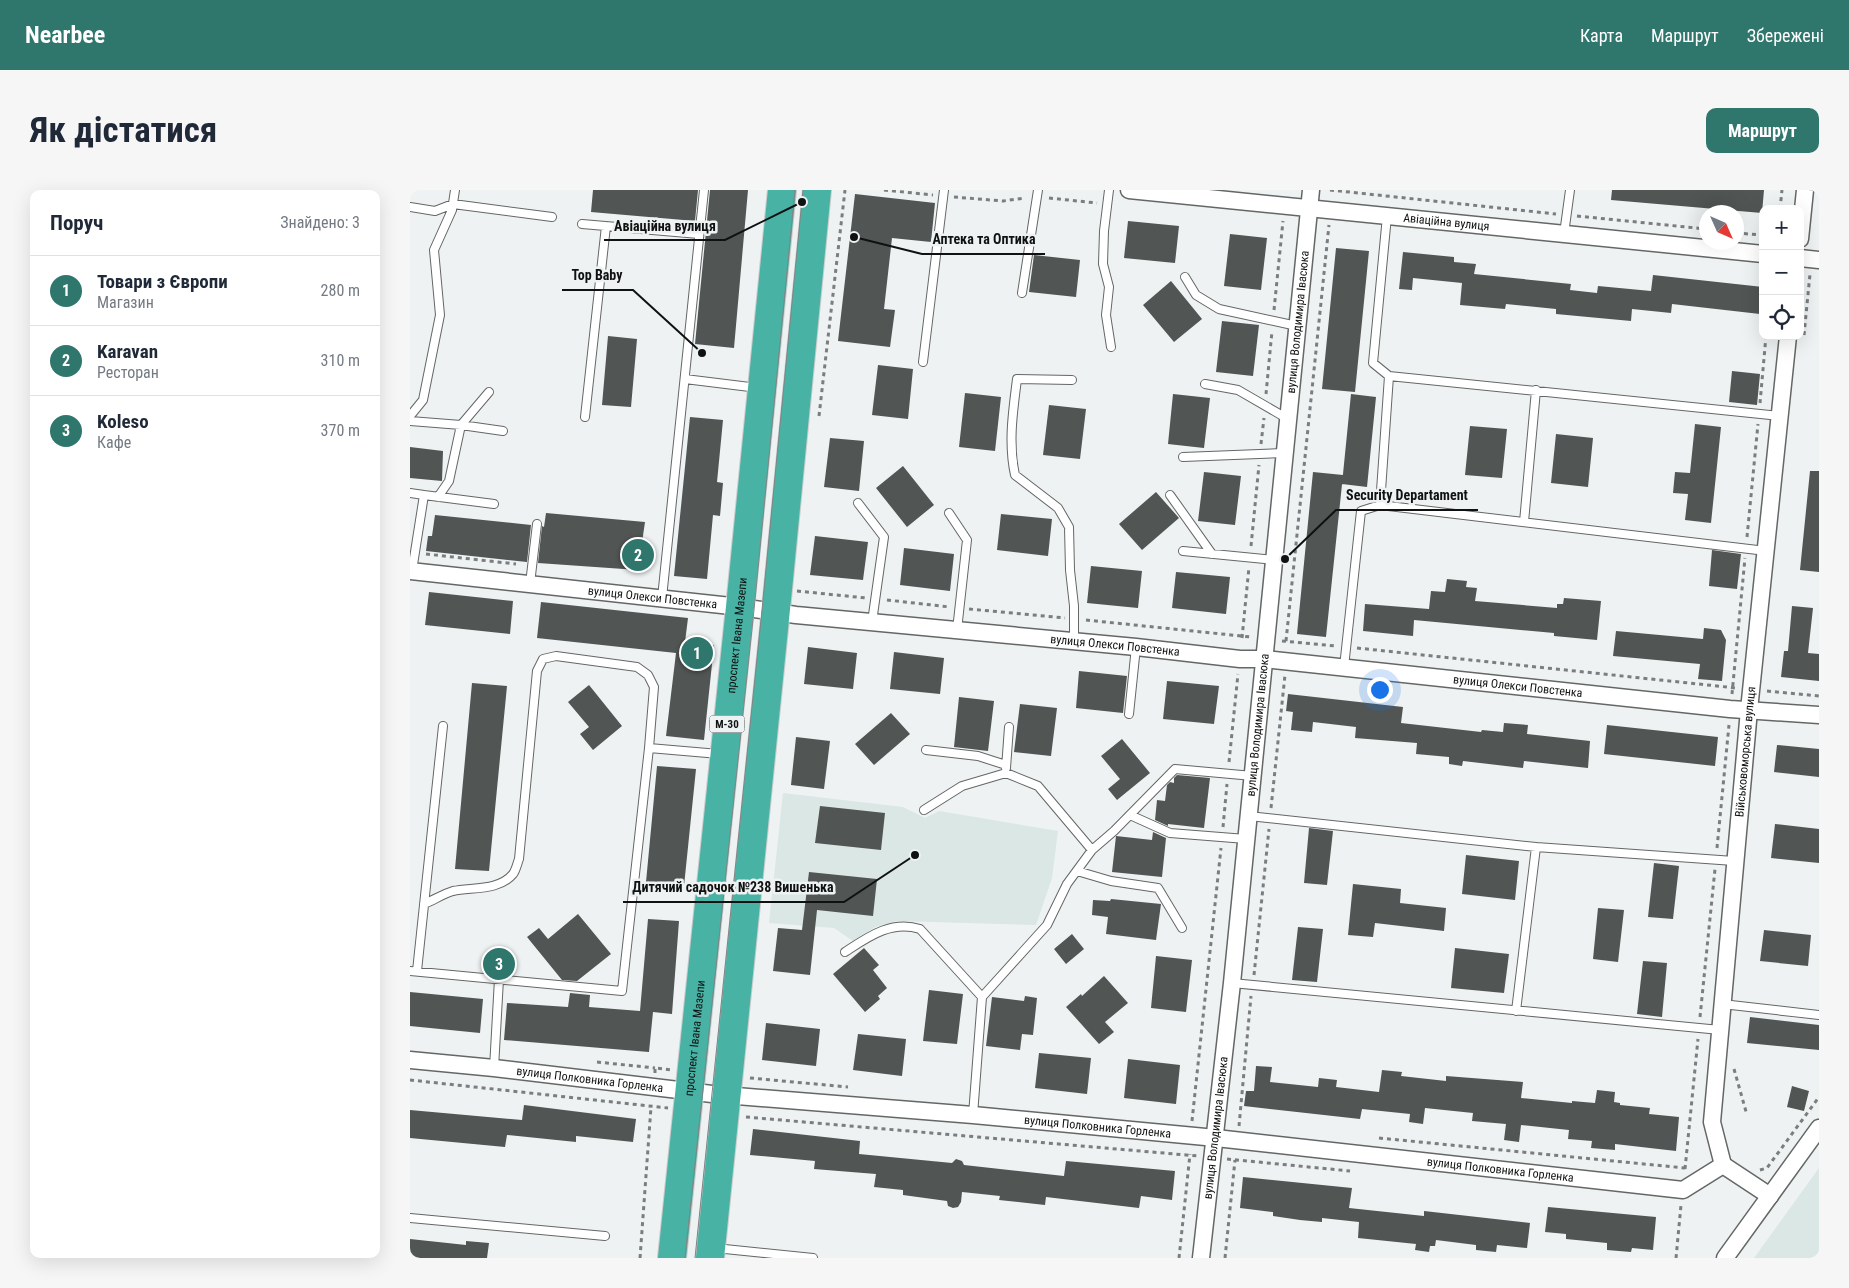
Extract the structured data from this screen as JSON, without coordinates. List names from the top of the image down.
{
  "streets": {
    "highway": ["проспект Івана Мазепи", "М-30"],
    "street": [
      "Авіаційна вулиця",
      "вулиця Володимира Івасюка",
      "вулиця Олекси Повстенка",
      "Військовоморська вулиця",
      "вулиця Полковника Горленка"
    ]
  },
  "crossings": [
    ["Авіаційна вулиця", "вулиця Володимира Івасюка"],
    ["вулиця Володимира Івасюка", "вулиця Олекси Повстенка"],
    ["вулиця Володимира Івасюка", "вулиця Полковника Горленка"],
    ["вулиця Олекси Повстенка", "проспект Івана Мазепи"],
    ["вулиця Олекси Повстенка", "М-30"],
    ["вулиця Олекси Повстенка", "Військовоморська вулиця"],
    ["проспект Івана Мазепи", "вулиця Полковника Горленка"],
    ["М-30", "вулиця Полковника Горленка"]
  ],
  "places": [
    "Авіаційна вулиця",
    "Аптека та Оптика",
    "Top Baby",
    "Security Departament",
    "Дитячий садочок №238 Вишенька"
  ],
  "north": "bottom right",
  "page": {
    "header": "Nearbee",
    "nav": ["Карта", "Маршрут", "Збережені"],
    "buttons": "Маршрут",
    "title": "Як дістатися",
    "heading": ["Поруч", "Знайдено: 3"],
    "map_buttons": ["+", "−"],
    "list": [
      {
        "mark": "1",
        "name": "Товари з Європи",
        "note": "Магазин",
        "value": "280 m"
      },
      {
        "mark": "2",
        "name": "Karavan",
        "note": "Ресторан",
        "value": "310 m"
      },
      {
        "mark": "3",
        "name": "Koleso",
        "note": "Кафе",
        "value": "370 m"
      }
    ],
    "pins": ["2", "1", "3"]
  }
}
